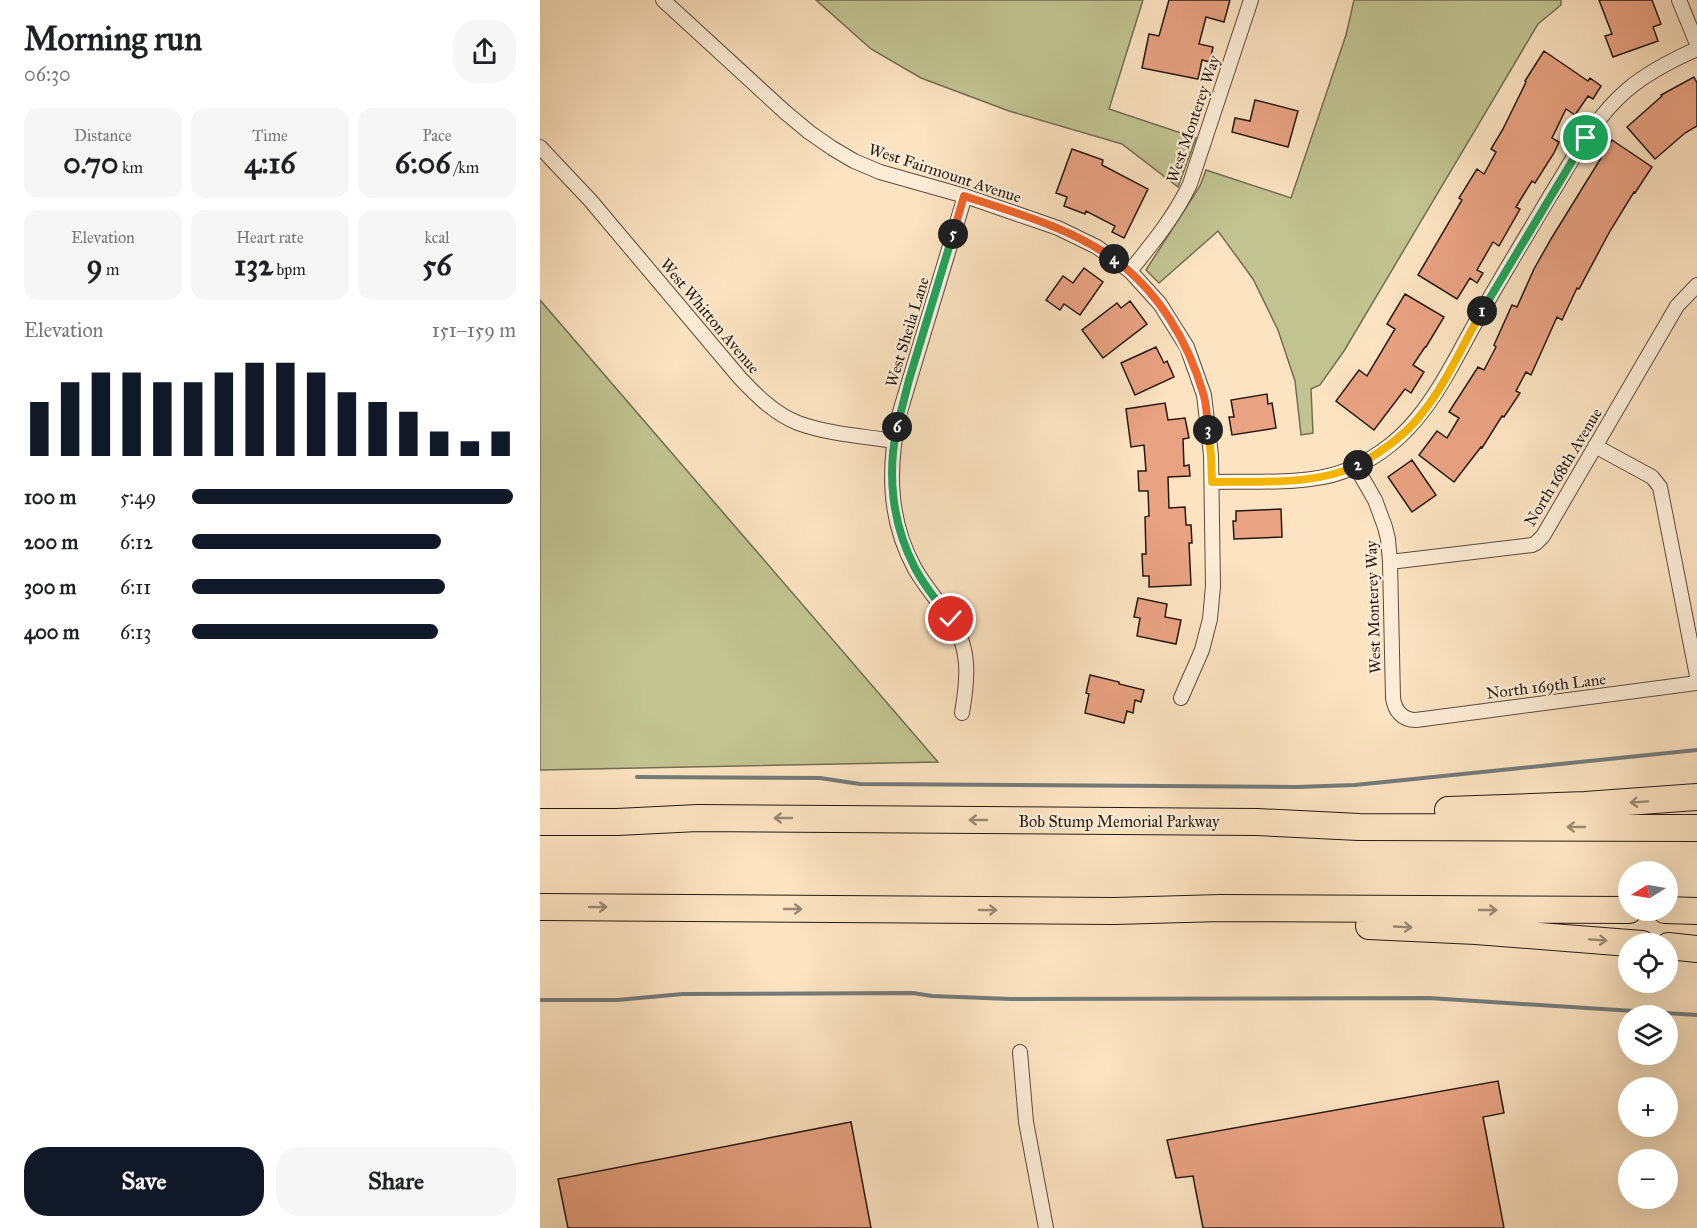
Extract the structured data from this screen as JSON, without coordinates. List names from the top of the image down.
{
  "streets": {
    "highway": ["Bob Stump Memorial Parkway"],
    "street": [
      "West Monterey Way",
      "West Fairmount Avenue",
      "West Whitton Avenue",
      "West Sheila Lane",
      "North 168th Avenue",
      "North 169th Lane"
    ]
  },
  "crossings": [
    ["West Monterey Way", "West Fairmount Avenue"],
    ["West Monterey Way", "North 168th Avenue"],
    ["West Monterey Way", "North 169th Lane"],
    ["West Fairmount Avenue", "West Sheila Lane"],
    ["West Whitton Avenue", "West Sheila Lane"]
  ],
  "north": "left",
  "page": {
    "heading": ["Morning run", "06:30"],
    "stats": [
      ["Distance", "0.70 km"],
      ["Time", "4:16"],
      ["Pace", "6:06 /km"],
      ["Elevation", "9 m"],
      ["Heart rate", "132 bpm"],
      ["kcal", "56"]
    ],
    "pins": [
      "5",
      "4",
      "1",
      "6",
      "3",
      "2"
    ],
    "chart": ["Elevation", "151–159 m"],
    "list": [
      {
        "name": "100 m",
        "note": "5:49"
      },
      {
        "name": "200 m",
        "note": "6:12"
      },
      {
        "name": "300 m",
        "note": "6:11"
      },
      {
        "name": "400 m",
        "note": "6:13"
      }
    ],
    "map_buttons": ["+", "−"],
    "buttons": ["Save", "Share"]
  }
}
